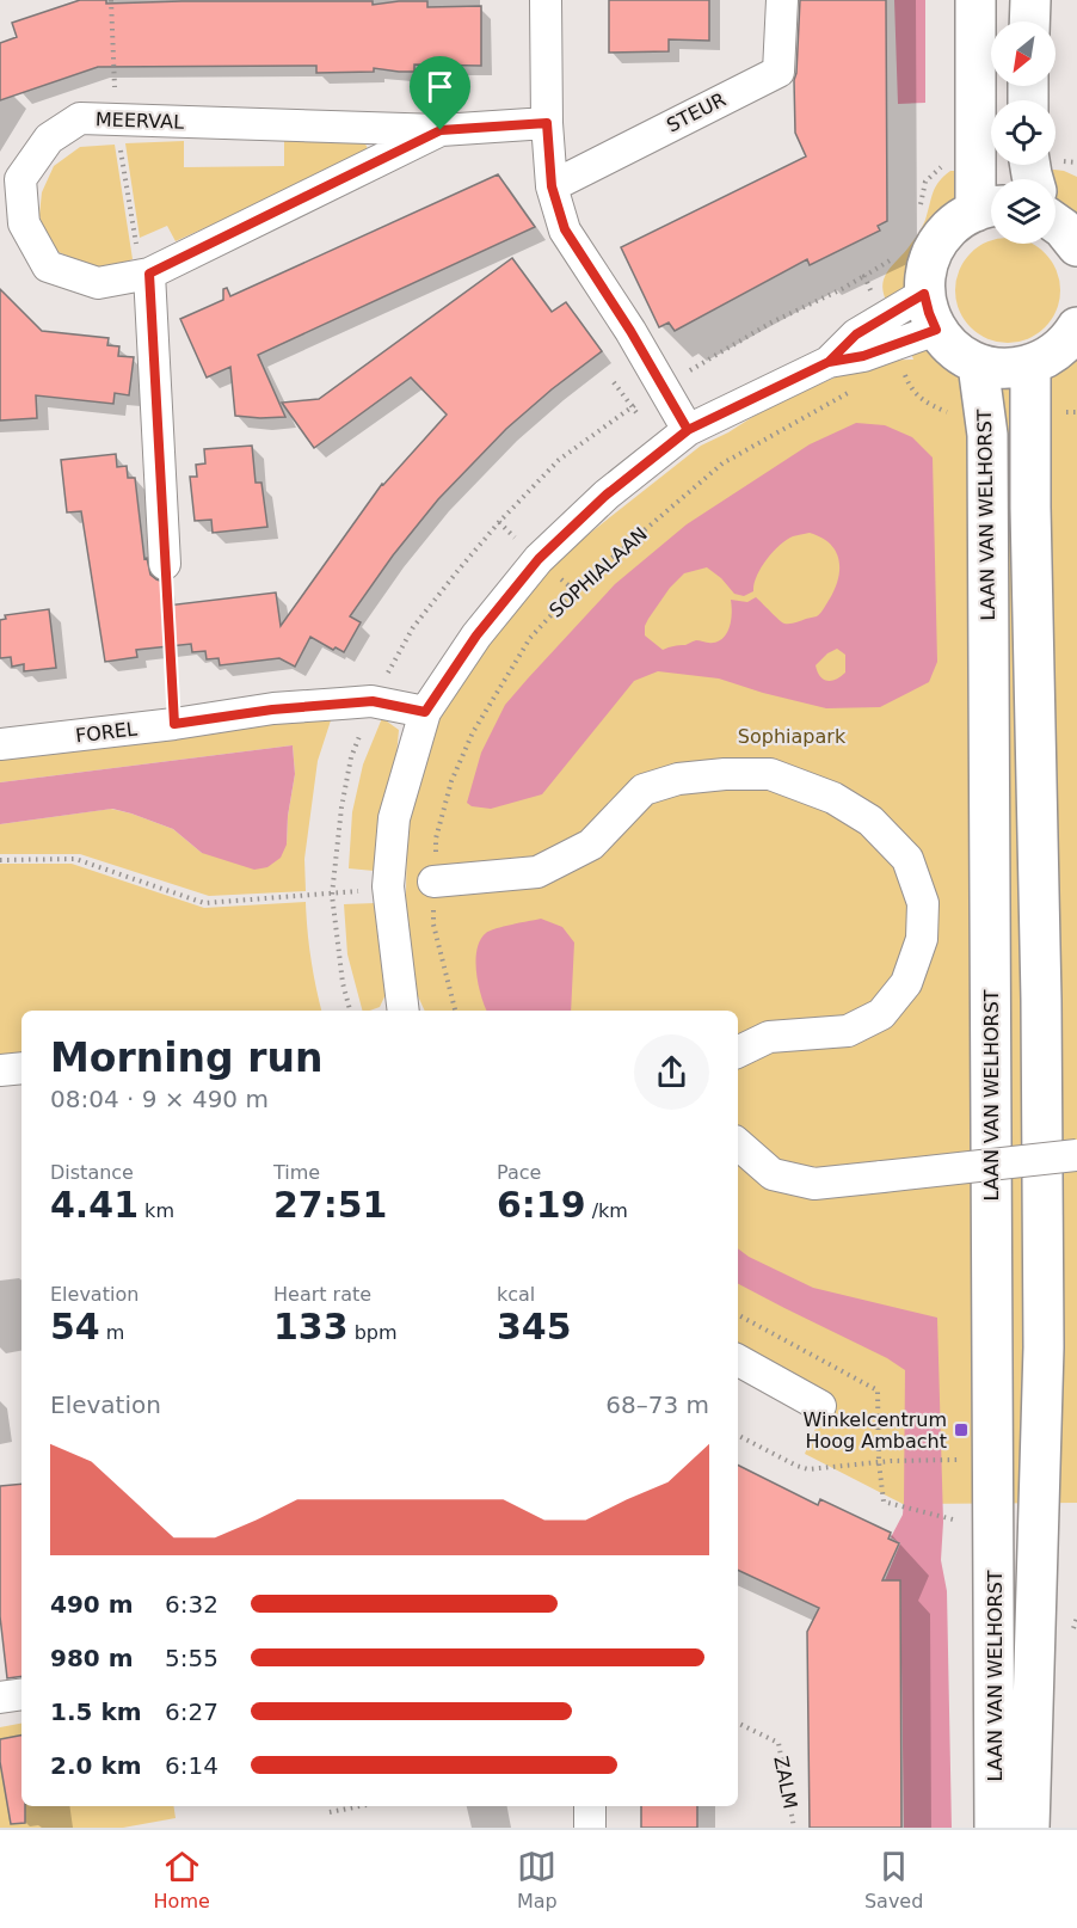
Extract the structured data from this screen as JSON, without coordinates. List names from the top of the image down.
{
  "streets": {
    "main road": ["LAAN VAN WELHORST"],
    "street": ["STEUR", "MEERVAL", "FOREL"],
    "path": ["SOPHIALAAN", "ZALM"]
  },
  "parks": ["Sophiapark"],
  "places": {
    "transit": ["Winkelcentrum Hoog Ambacht"]
  },
  "north": "bottom left",
  "page": {
    "heading": ["Morning run", "08:04 · 9 × 490 m"],
    "stats": [
      ["Distance", "4.41 km"],
      ["Time", "27:51"],
      ["Pace", "6:19 /km"],
      ["Elevation", "54 m"],
      ["Heart rate", "133 bpm"],
      ["kcal", "345"]
    ],
    "chart": ["Elevation", "68–73 m"],
    "list": [
      {
        "name": "490 m",
        "note": "6:32"
      },
      {
        "name": "980 m",
        "note": "5:55"
      },
      {
        "name": "1.5 km",
        "note": "6:27"
      },
      {
        "name": "2.0 km",
        "note": "6:14"
      }
    ],
    "tabs": ["Home", "Map", "Saved"]
  }
}
